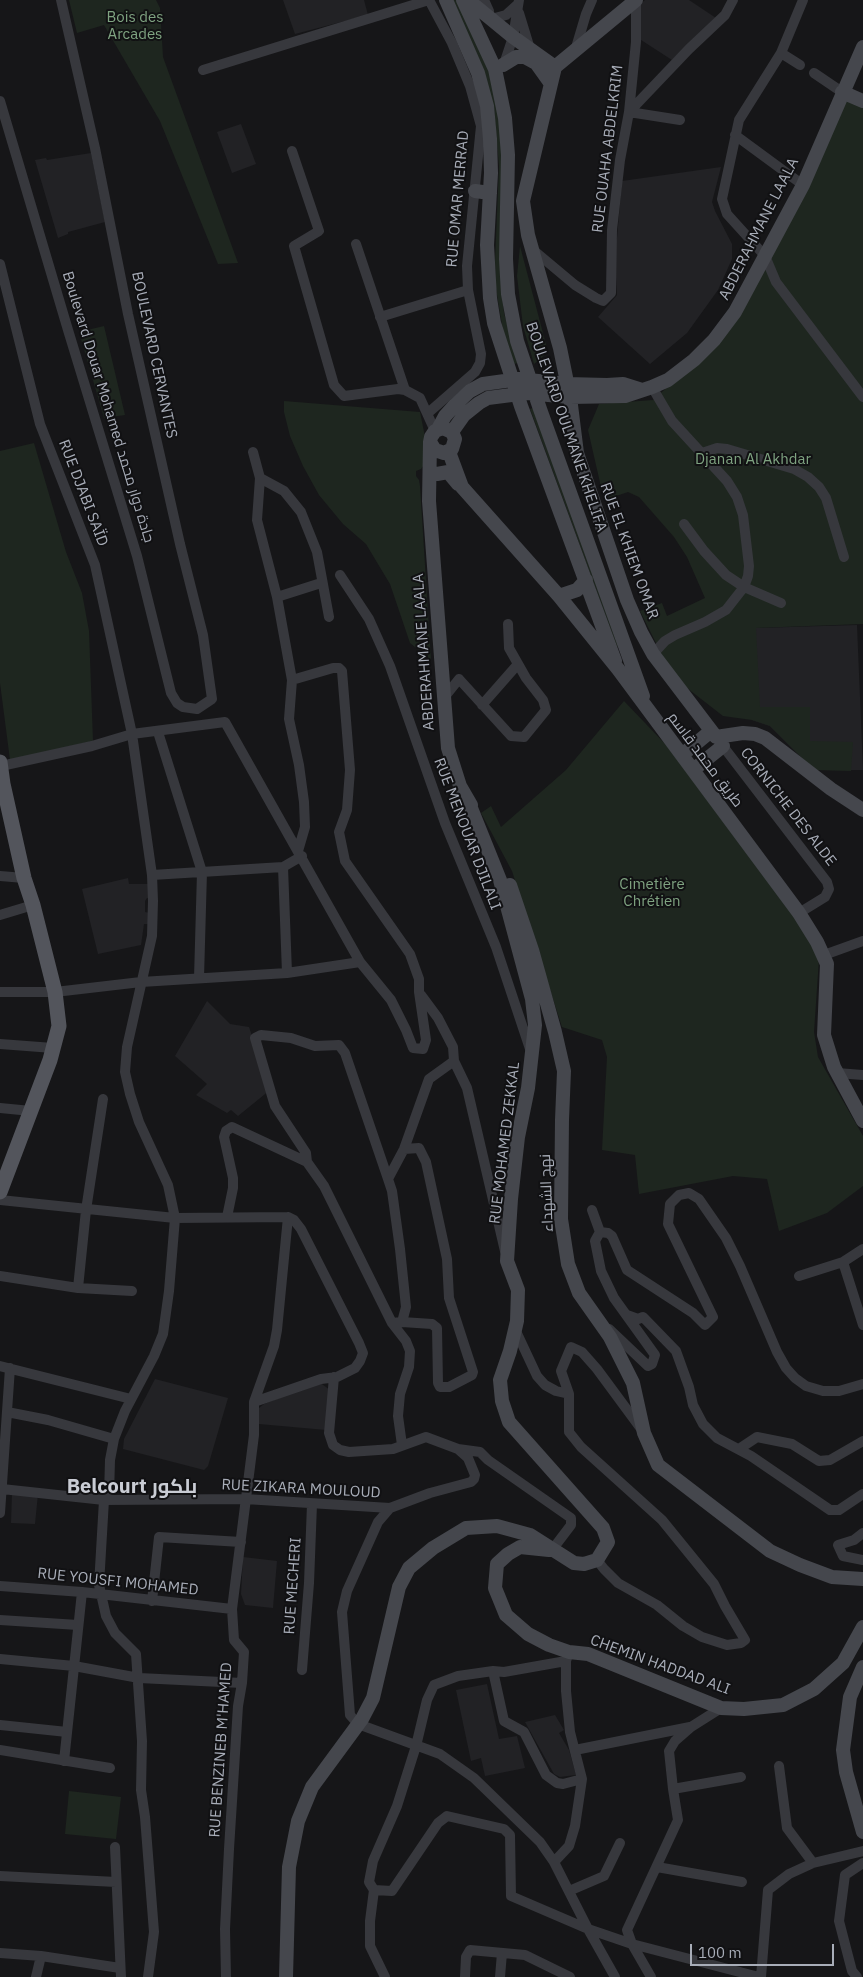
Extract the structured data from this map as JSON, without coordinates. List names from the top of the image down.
{
  "streets": {
    "street": [
      "RUE OUAHA ABDELKRIM",
      "RUE OMAR MERRAD",
      "ABDERAHMANE LAALA",
      "BOULEVARD CERVANTES",
      "Boulevard Douar Mohamed جادة دوار محمد",
      "BOULEVARD OULMANE KHELIFA",
      "RUE DJABI SAÏD",
      "RUE EL KHIEM OMAR",
      "طريق محمد قاسم",
      "CORNICHE DES ALDE",
      "RUE MENOUAR DJILALI",
      "RUE MOHAMED ZEKKAL",
      "نهج الشهداء",
      "RUE ZIKARA MOULOUD",
      "RUE YOUSFI MOHAMED",
      "RUE MECHERI",
      "CHEMIN HADDAD ALI",
      "RUE BENZINEB M'HAMED"
    ]
  },
  "crossings": [
    ["RUE OUAHA ABDELKRIM", "RUE EL KHIEM OMAR"],
    ["ABDERAHMANE LAALA", "طريق محمد قاسم"],
    ["ABDERAHMANE LAALA", "RUE MOHAMED ZEKKAL"],
    ["ABDERAHMANE LAALA", "نهج الشهداء"],
    ["BOULEVARD CERVANTES", "Boulevard Douar Mohamed جادة دوار محمد"],
    ["BOULEVARD OULMANE KHELIFA", "طريق محمد قاسم"],
    ["RUE DJABI SAÏD", "RUE ZIKARA MOULOUD"],
    ["RUE DJABI SAÏD", "RUE YOUSFI MOHAMED"],
    ["RUE EL KHIEM OMAR", "CORNICHE DES ALDE"],
    ["طريق محمد قاسم", "CORNICHE DES ALDE"],
    ["RUE MENOUAR DJILALI", "RUE MOHAMED ZEKKAL"],
    ["RUE MOHAMED ZEKKAL", "نهج الشهداء"],
    ["RUE ZIKARA MOULOUD", "RUE MECHERI"],
    ["RUE ZIKARA MOULOUD", "RUE BENZINEB M'HAMED"],
    ["RUE YOUSFI MOHAMED", "RUE BENZINEB M'HAMED"]
  ],
  "districts": ["Belcourt بلكور"],
  "parks": ["Bois des Arcades", "Djanan Al Akhdar", "Cimetière Chrétien"],
  "scale_bar": "100 m"
}
